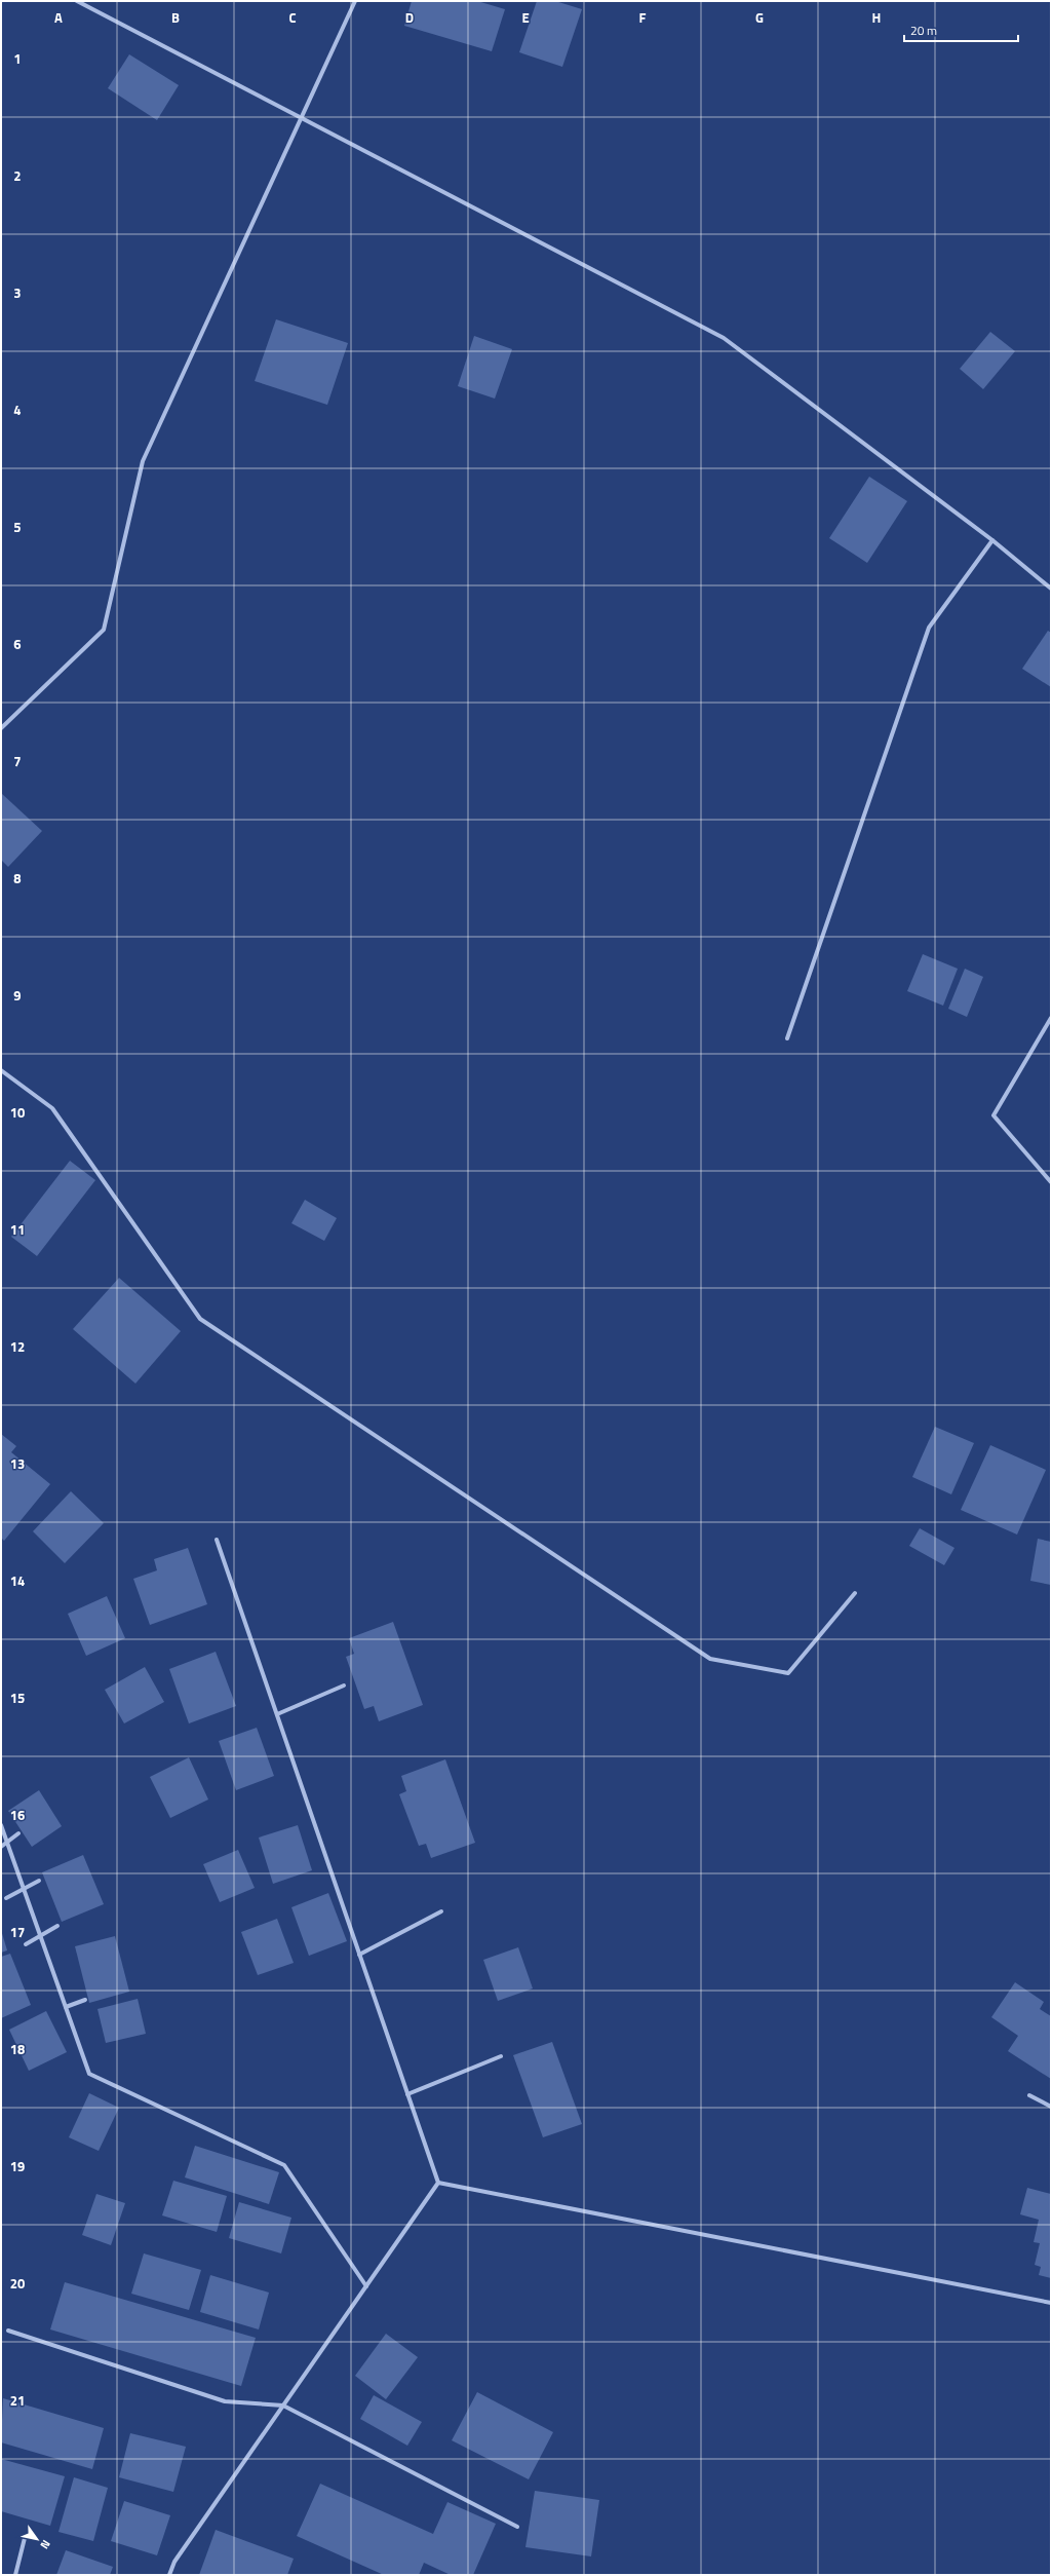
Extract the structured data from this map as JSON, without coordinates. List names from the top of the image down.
{
  "scale_bar": "20 m",
  "north": "bottom right",
  "grid": {
    "columns": [
      "A",
      "B",
      "C",
      "D",
      "E",
      "F",
      "G",
      "H"
    ],
    "rows": [
      "1",
      "2",
      "3",
      "4",
      "5",
      "6",
      "7",
      "8",
      "9",
      "10",
      "11",
      "12",
      "13",
      "14",
      "15",
      "16",
      "17",
      "18",
      "19",
      "20",
      "21"
    ]
  }
}
